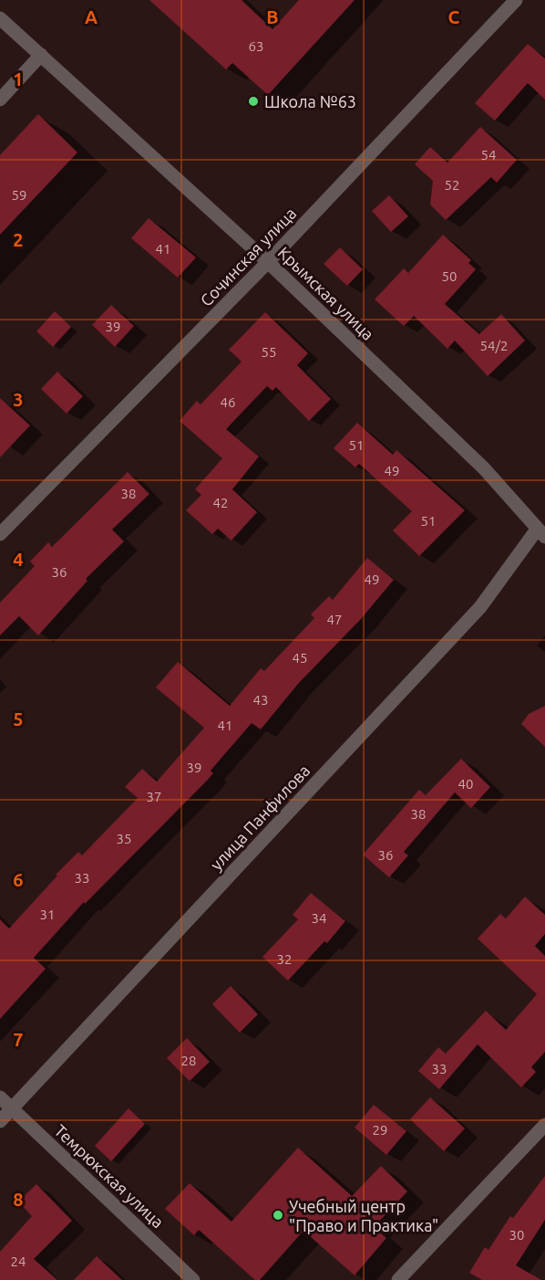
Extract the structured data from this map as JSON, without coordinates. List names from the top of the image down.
{
  "streets": {
    "street": [
      "Сочинская улица",
      "Крымская улица",
      "улица Панфилова",
      "Темрюкская улица"
    ]
  },
  "crossings": [
    ["Сочинская улица", "Крымская улица"],
    ["Крымская улица", "улица Панфилова"],
    ["улица Панфилова", "Темрюкская улица"]
  ],
  "places": ["Школа №63", "Учебный центр \"Право и Практика\""],
  "house_numbers": [
    "63",
    "54",
    "52",
    "59",
    "41",
    "50",
    "39",
    "54/2",
    "55",
    "46",
    "51",
    "49",
    "38",
    "42",
    "51",
    "36",
    "49",
    "47",
    "45",
    "43",
    "41",
    "39",
    "40",
    "37",
    "38",
    "35",
    "36",
    "33",
    "31",
    "34",
    "32",
    "28",
    "33",
    "29",
    "30",
    "24"
  ],
  "grid": {
    "columns": ["A", "B", "C"],
    "rows": [
      "1",
      "2",
      "3",
      "4",
      "5",
      "6",
      "7",
      "8"
    ]
  }
}
